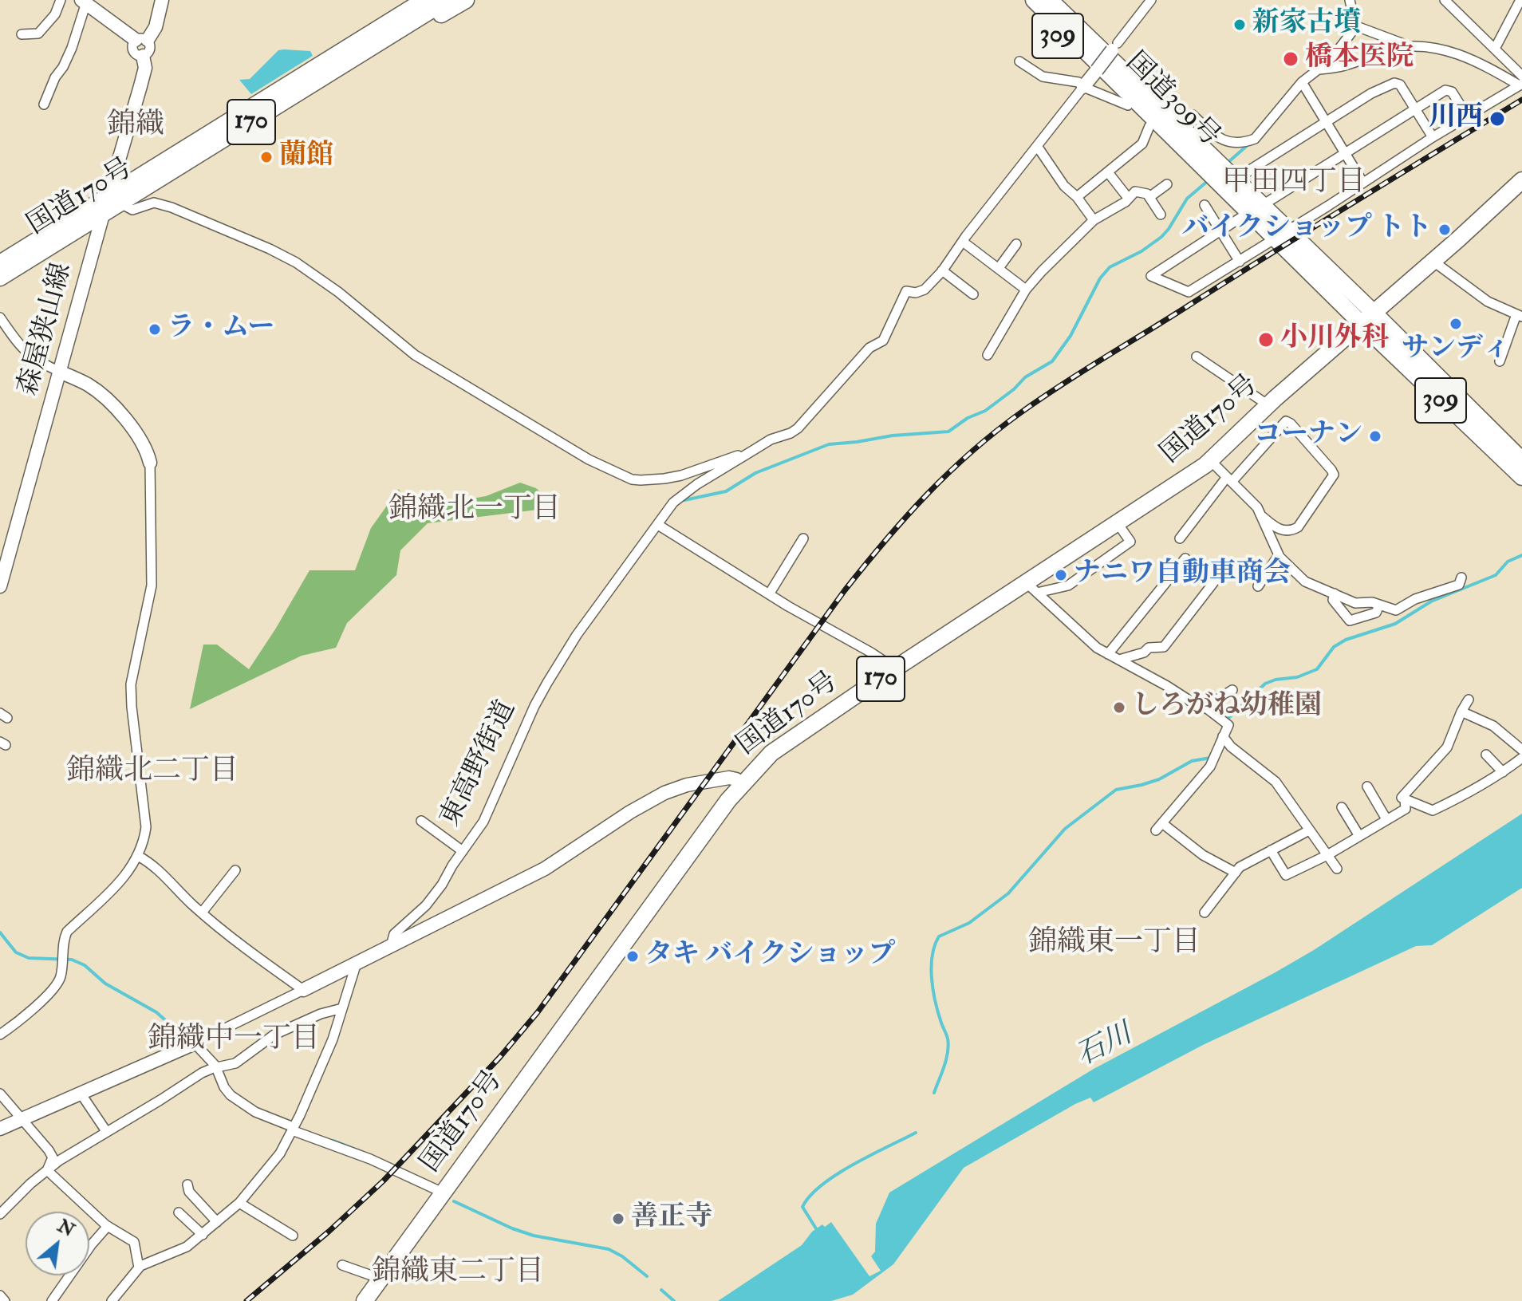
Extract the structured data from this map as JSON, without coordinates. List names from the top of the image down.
{
  "streets": {
    "highway": [
      "309",
      "国道309号",
      "170",
      "国道170号"
    ],
    "street": ["森屋狭山線", "東高野街道"]
  },
  "crossings": [
    ["309", "国道309号"],
    ["国道309号", "国道170号"],
    ["国道170号", "森屋狭山線"]
  ],
  "districts": [
    "錦織",
    "甲田四丁目",
    "錦織北一丁目",
    "錦織北二丁目",
    "錦織東一丁目",
    "錦織中一丁目",
    "錦織東二丁目"
  ],
  "water": ["石川"],
  "places": [
    "新家古墳",
    "橋本医院",
    "川西",
    "蘭館",
    "バイクショップ トト",
    "サンディ",
    "ラ・ムー",
    "小川外科",
    "コーナン",
    "ナニワ自動車商会",
    "しろがね幼稚園",
    "タキ バイクショップ",
    "善正寺"
  ],
  "north": "top right"
}
